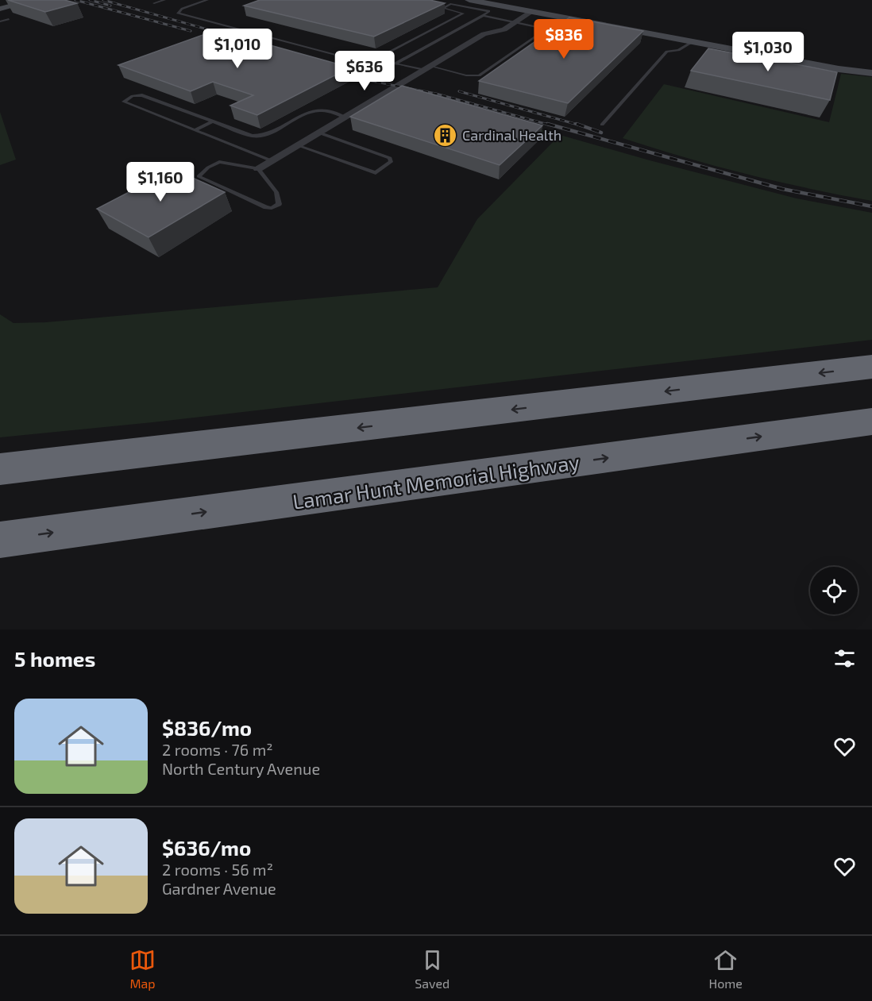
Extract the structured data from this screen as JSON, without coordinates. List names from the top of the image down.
{
  "streets": {
    "highway": ["Lamar Hunt Memorial Highway"]
  },
  "places": {
    "building": ["Cardinal Health"]
  },
  "page": {
    "price": [
      "$836",
      "$1,010",
      "$1,030",
      "$636",
      "$1,160"
    ],
    "heading": "5 homes",
    "list": [
      {
        "name": "$836/mo",
        "note": "2 rooms · 76 m² · North Century Avenue"
      },
      {
        "name": "$636/mo",
        "note": "2 rooms · 56 m² · Gardner Avenue"
      }
    ],
    "tabs": ["Map", "Saved", "Home"]
  }
}
